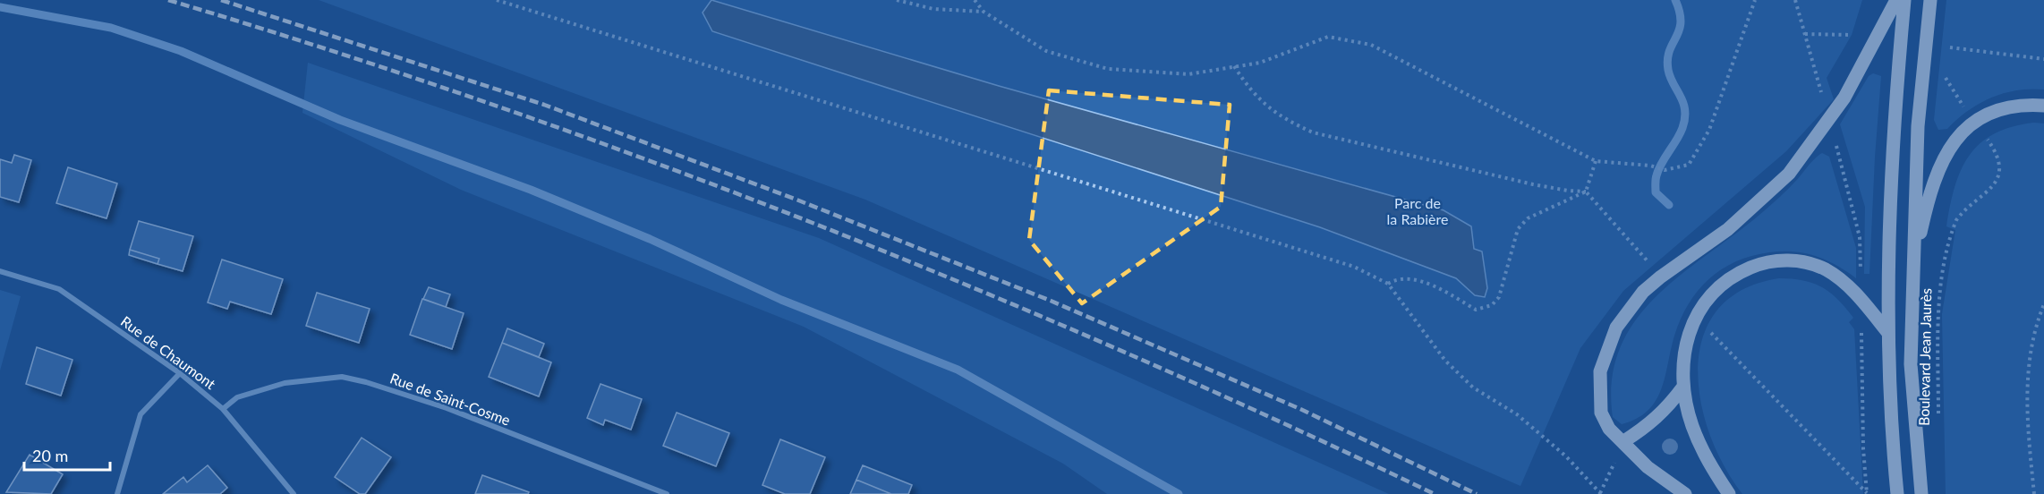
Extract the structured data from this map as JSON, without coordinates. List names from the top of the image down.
{
  "streets": {
    "main road": ["Boulevard Jean Jaurès"],
    "street": ["Rue de Chaumont", "Rue de Saint-Cosme"]
  },
  "crossings": [
    ["Rue de Chaumont", "Rue de Saint-Cosme"]
  ],
  "parks": ["Parc de la Rabière"],
  "scale_bar": "20 m"
}
